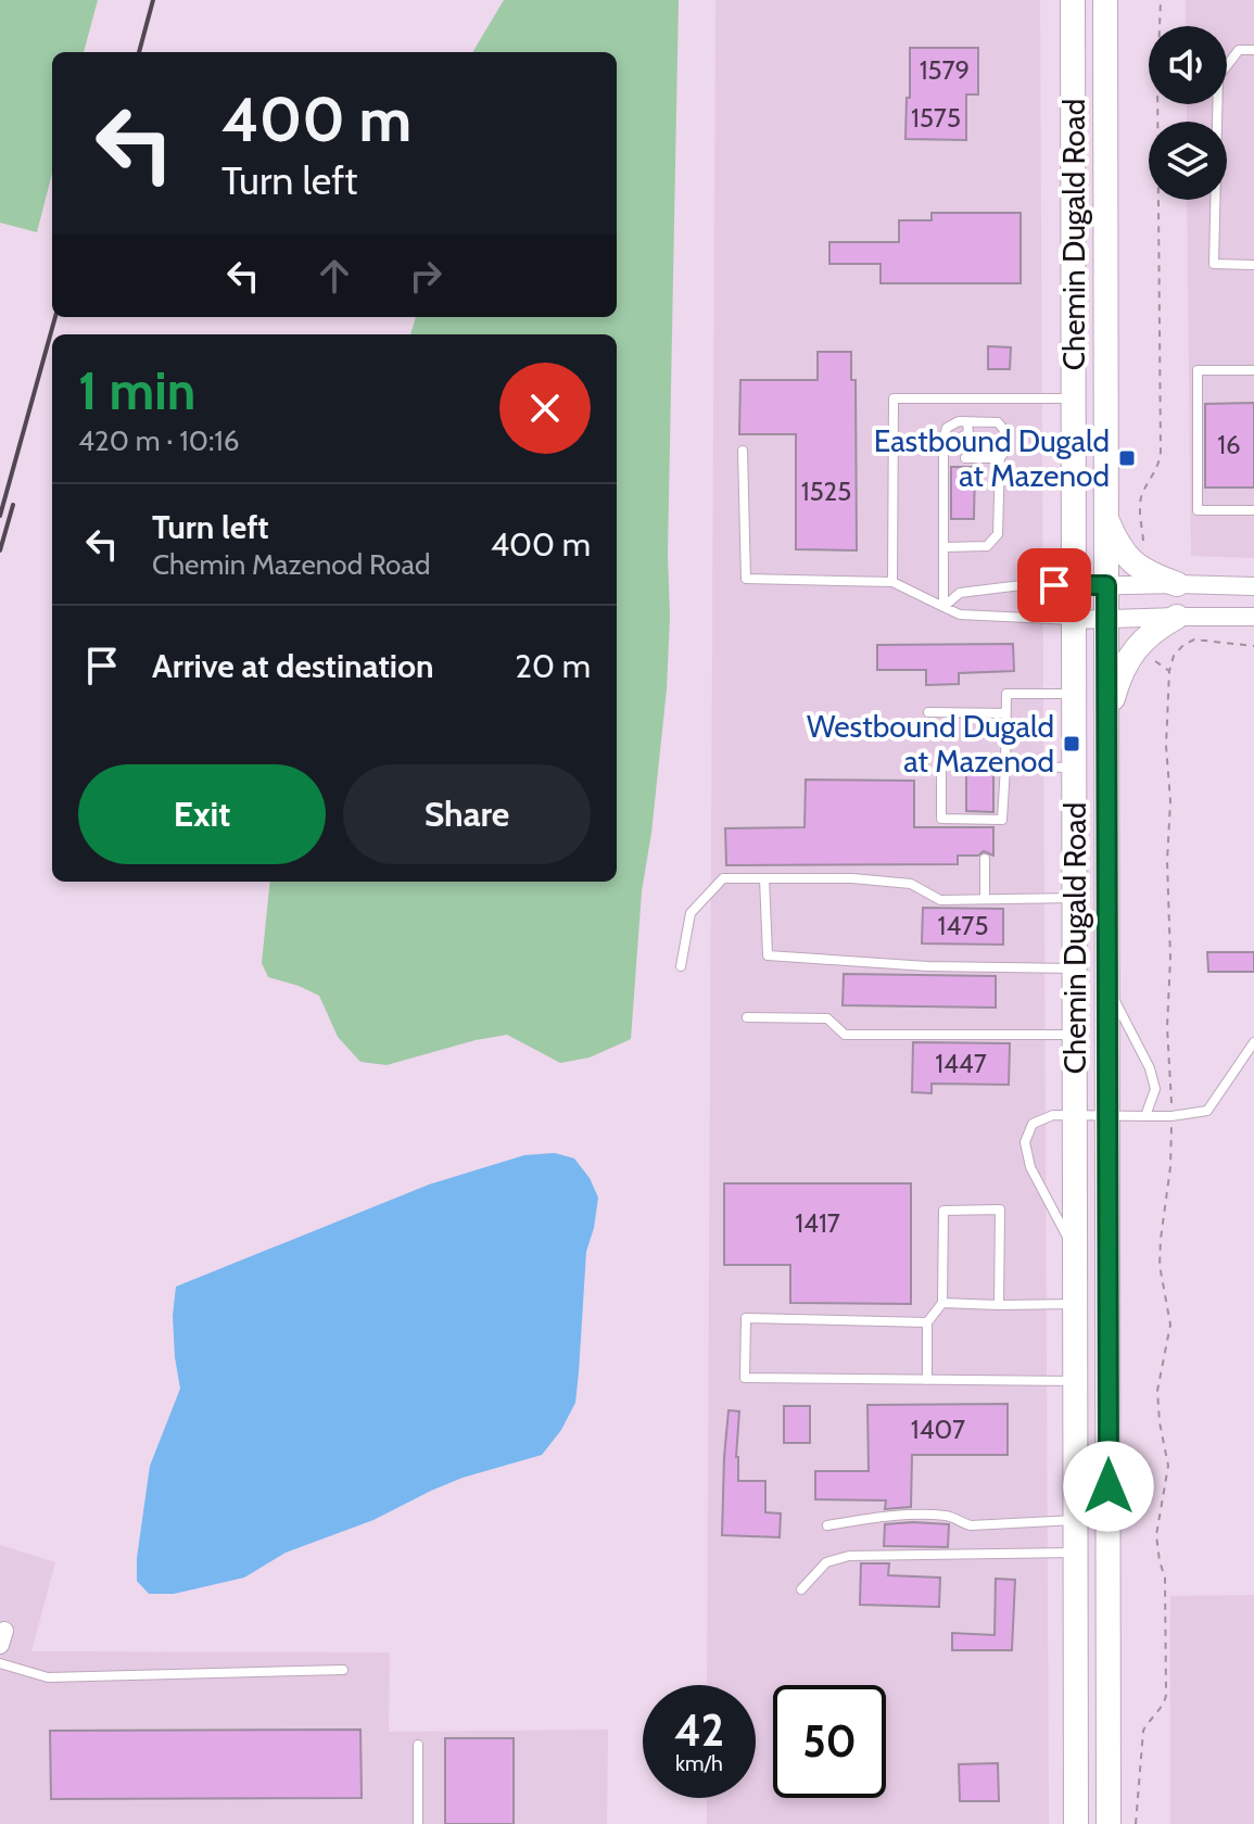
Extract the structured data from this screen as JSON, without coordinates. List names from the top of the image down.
{
  "streets": {
    "main road": ["Chemin Dugald Road"]
  },
  "places": {
    "transit": ["Eastbound Dugald at Mazenod", "Westbound Dugald at Mazenod"]
  },
  "house_numbers": [
    "1579",
    "1575",
    "16",
    "1525",
    "1475",
    "1447",
    "1417",
    "1407"
  ],
  "page": {
    "turn": ["400 m", "Turn left"],
    "heading": ["1 min", "420 m · 10:16"],
    "list": [
      {
        "name": "Turn left",
        "note": "Chemin Mazenod Road",
        "value": "400 m"
      },
      {
        "name": "Arrive at destination",
        "value": "20 m"
      }
    ],
    "buttons": ["Exit", "Share"],
    "speed": "42 km/h",
    "limit": "50"
  }
}
